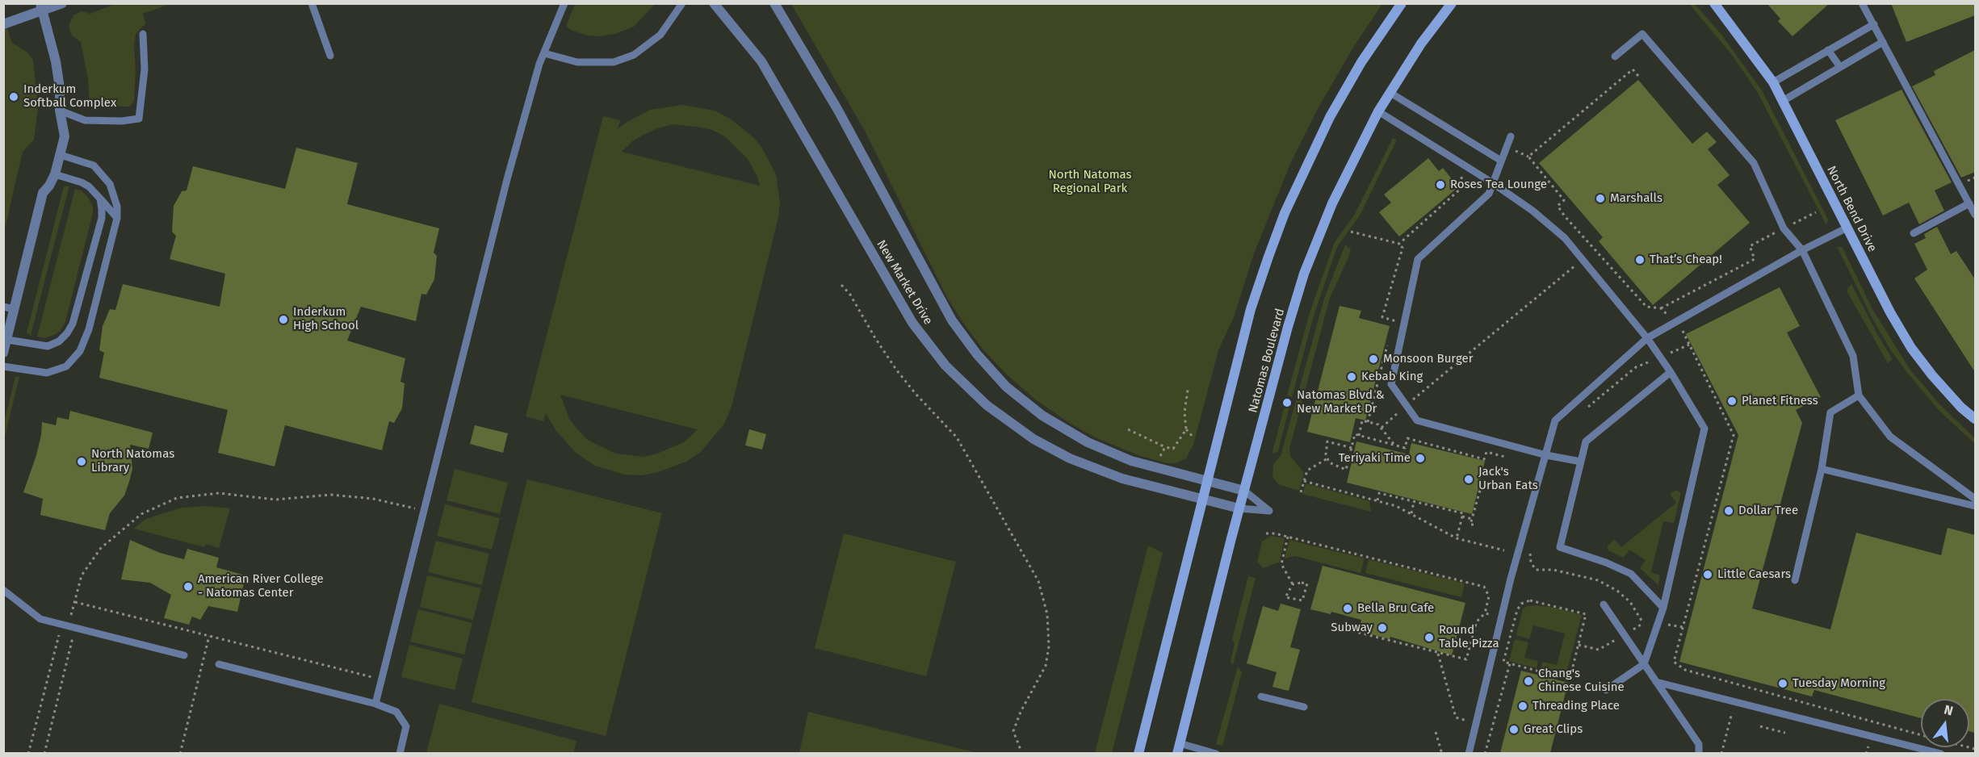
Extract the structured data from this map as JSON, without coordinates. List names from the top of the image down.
{
  "streets": {
    "main road": ["North Bend Drive", "Natomas Boulevard"],
    "street": ["New Market Drive"]
  },
  "crossings": [
    ["New Market Drive", "Natomas Boulevard"]
  ],
  "parks": ["North Natomas Regional Park"],
  "places": [
    "Inderkum Softball Complex",
    "Roses Tea Lounge",
    "Marshalls",
    "That’s Cheap!",
    "Inderkum High School",
    "Monsoon Burger",
    "Kebab King",
    "Planet Fitness",
    "Natomas Blvd & New Market Dr",
    "Teriyaki Time",
    "North Natomas Library",
    "Jack's Urban Eats",
    "Dollar Tree",
    "Little Caesars",
    "American River College - Natomas Center",
    "Bella Bru Cafe",
    "Subway",
    "Round Table Pizza",
    "Chang's Chinese Cuisine",
    "Tuesday Morning",
    "Threading Place",
    "Great Clips"
  ],
  "north": "top"
}
